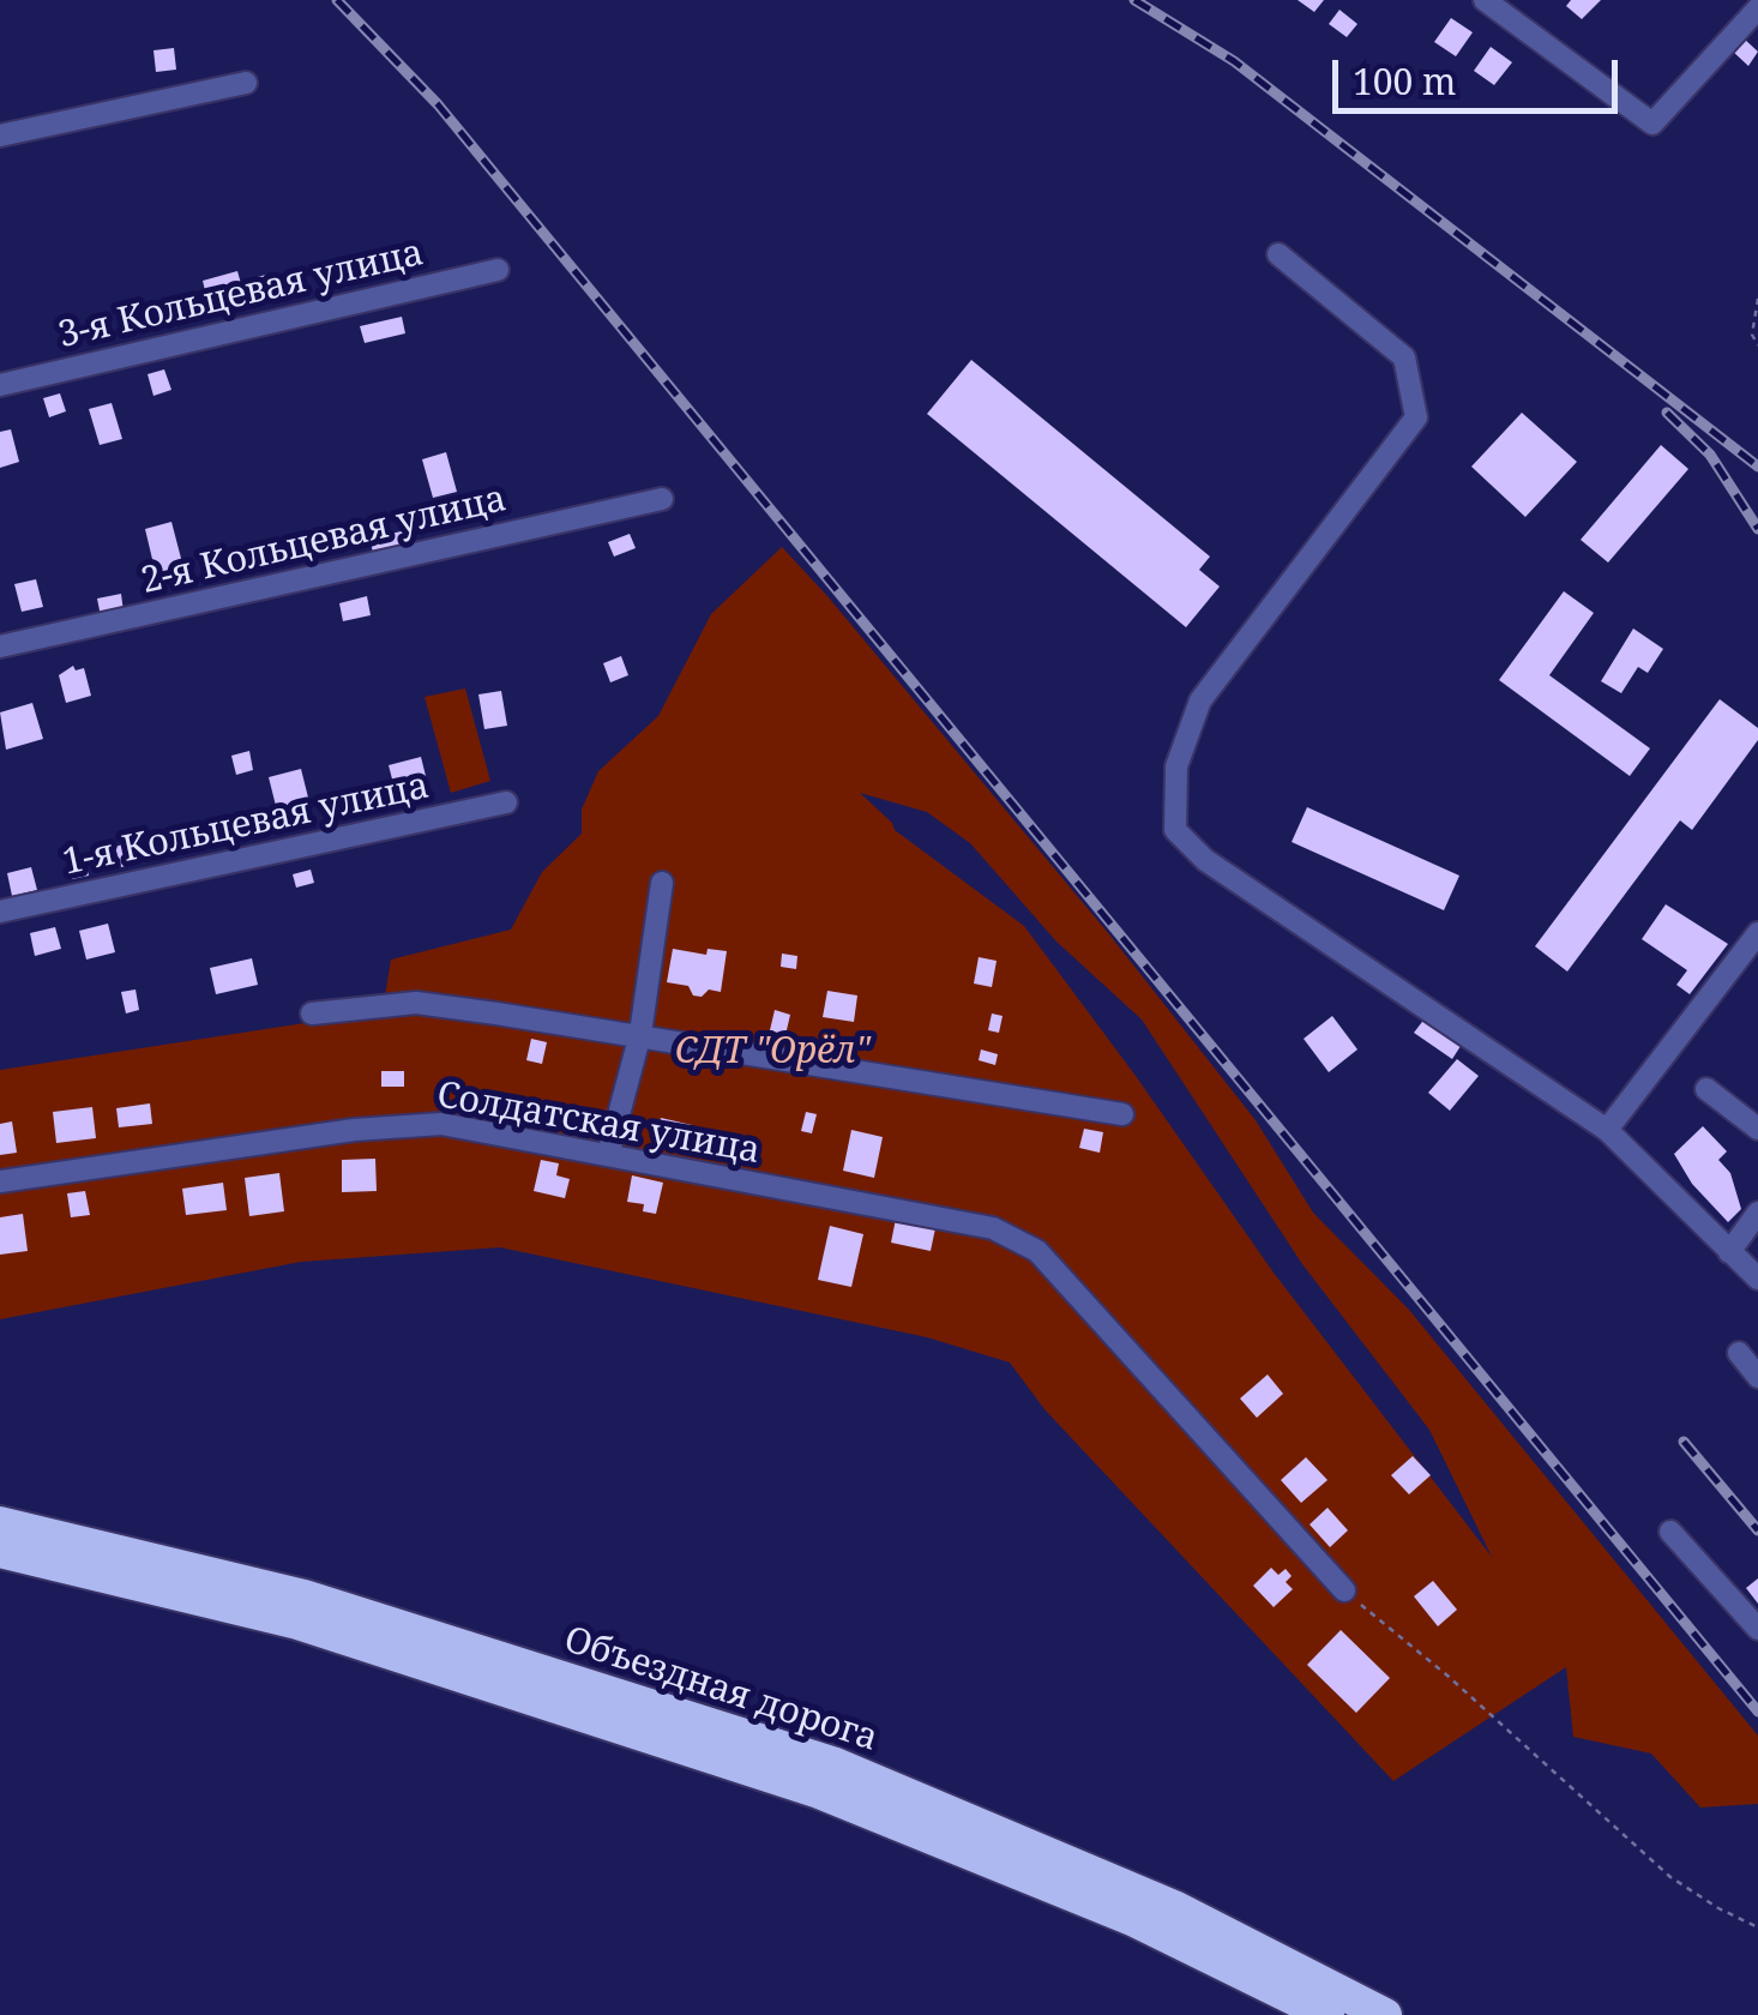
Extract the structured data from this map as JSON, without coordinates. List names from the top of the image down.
{
  "streets": {
    "highway": ["Объездная дорога"],
    "street": [
      "3-я Кольцевая улица",
      "2-я Кольцевая улица",
      "1-я Кольцевая улица",
      "Солдатская улица"
    ]
  },
  "parks": ["СДТ \"Орёл\""],
  "scale_bar": "100 m"
}
